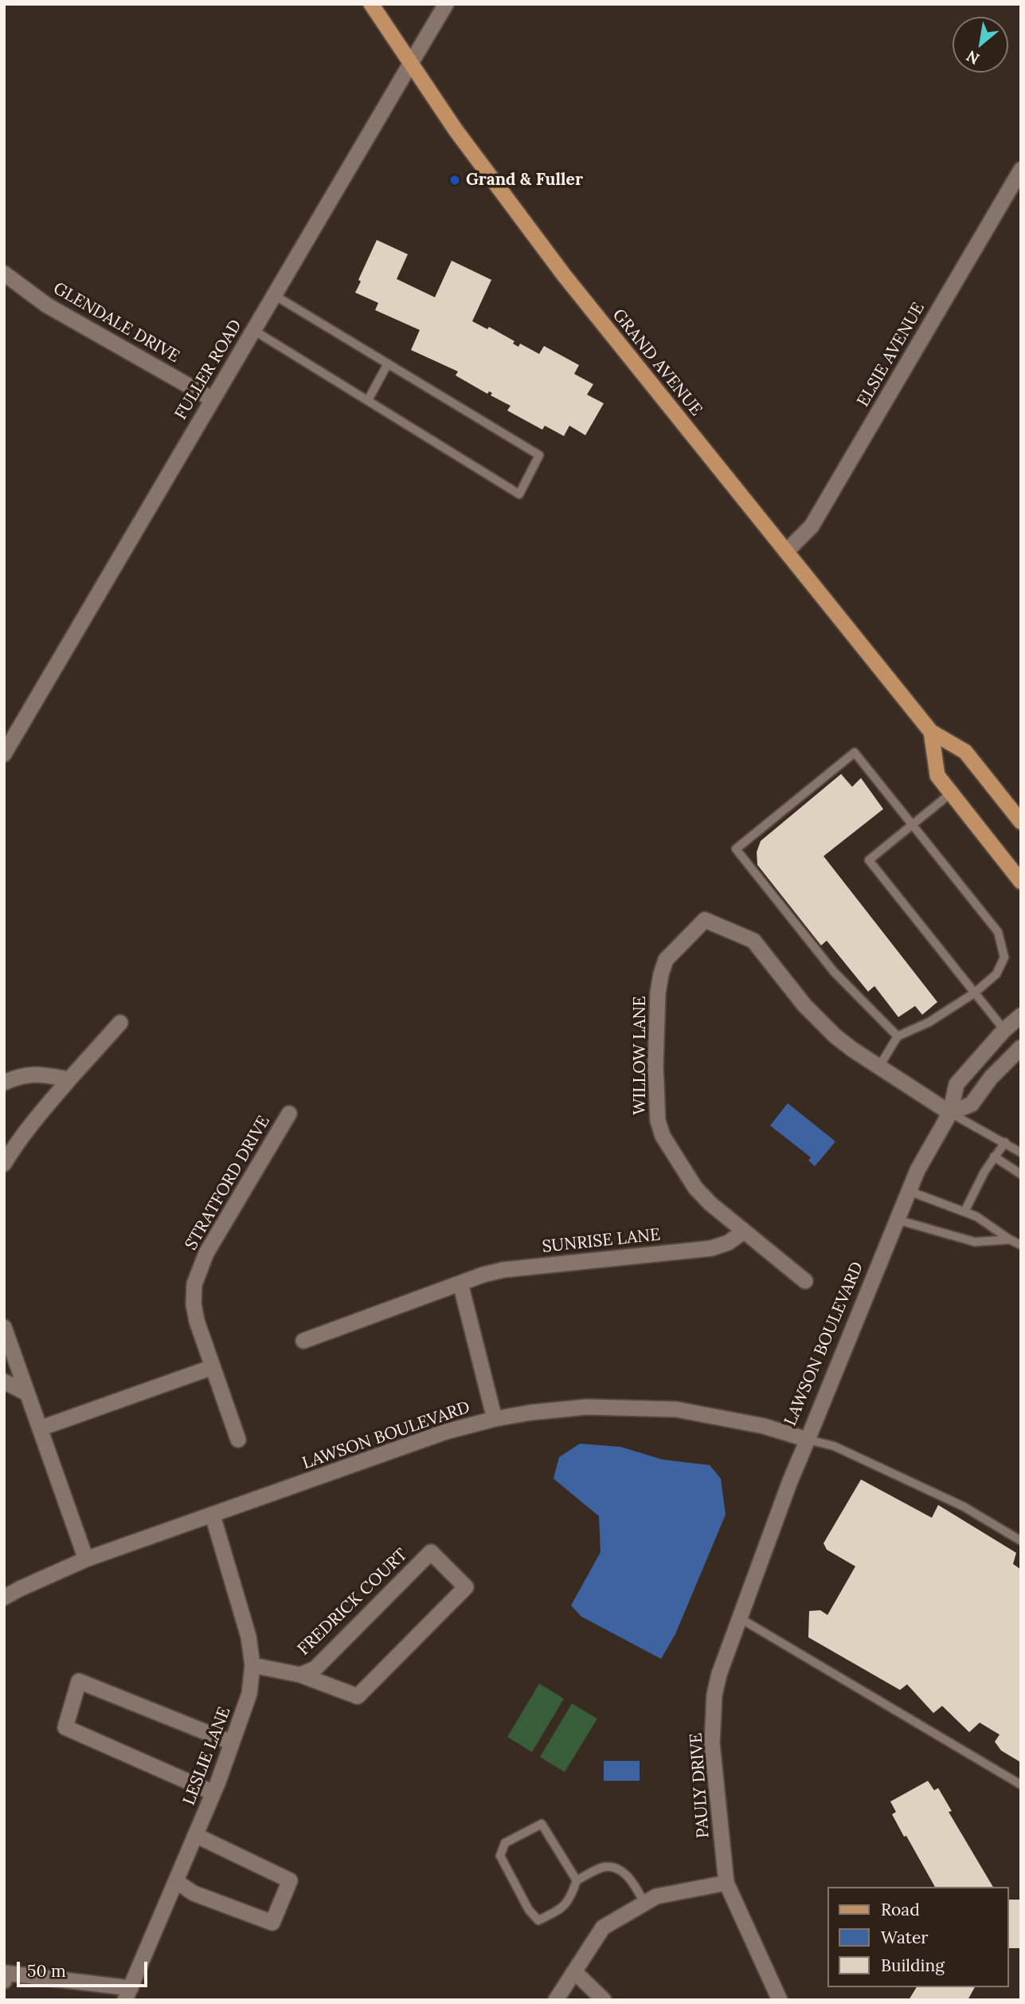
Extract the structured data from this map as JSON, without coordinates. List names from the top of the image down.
{
  "streets": {
    "main road": ["GRAND AVENUE"],
    "street": [
      "GLENDALE DRIVE",
      "ELSIE AVENUE",
      "FULLER ROAD",
      "WILLOW LANE",
      "STRATFORD DRIVE",
      "SUNRISE LANE",
      "LAWSON BOULEVARD",
      "FREDRICK COURT",
      "LESLIE LANE",
      "PAULY DRIVE"
    ]
  },
  "crossings": [
    ["GLENDALE DRIVE", "FULLER ROAD"],
    ["ELSIE AVENUE", "GRAND AVENUE"],
    ["GRAND AVENUE", "FULLER ROAD"],
    ["WILLOW LANE", "SUNRISE LANE"],
    ["LAWSON BOULEVARD", "LESLIE LANE"],
    ["LAWSON BOULEVARD", "PAULY DRIVE"],
    ["FREDRICK COURT", "LESLIE LANE"]
  ],
  "places": ["Grand & Fuller"],
  "legend": ["Road", "Water", "Building"],
  "scale_bar": "50 m",
  "north": "bottom left"
}
